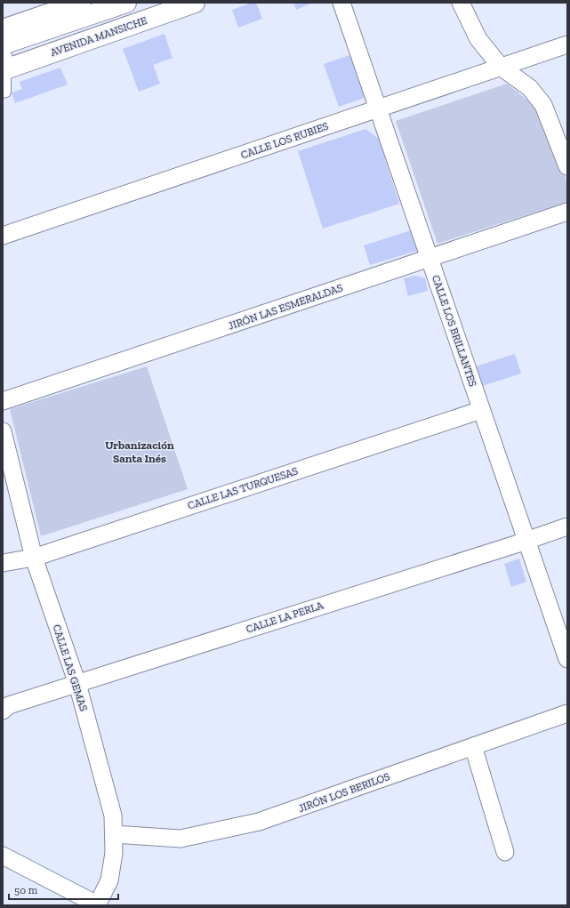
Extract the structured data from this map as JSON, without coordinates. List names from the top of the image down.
{
  "streets": {
    "main road": ["AVENIDA MANSICHE"],
    "street": [
      "CALLE LOS RUBIES",
      "JIRÓN LAS ESMERALDAS",
      "CALLE LOS BRILLANTES",
      "CALLE LAS TURQUESAS",
      "CALLE LA PERLA",
      "CALLE LAS GEMAS",
      "JIRÓN LOS BERILOS"
    ]
  },
  "crossings": [
    ["CALLE LOS RUBIES", "CALLE LOS BRILLANTES"],
    ["JIRÓN LAS ESMERALDAS", "CALLE LOS BRILLANTES"],
    ["CALLE LOS BRILLANTES", "CALLE LAS TURQUESAS"],
    ["CALLE LOS BRILLANTES", "CALLE LA PERLA"],
    ["CALLE LAS TURQUESAS", "CALLE LAS GEMAS"],
    ["CALLE LA PERLA", "CALLE LAS GEMAS"],
    ["CALLE LAS GEMAS", "JIRÓN LOS BERILOS"]
  ],
  "districts": ["Urbanización Santa Inés"],
  "scale_bar": "50 m"
}
